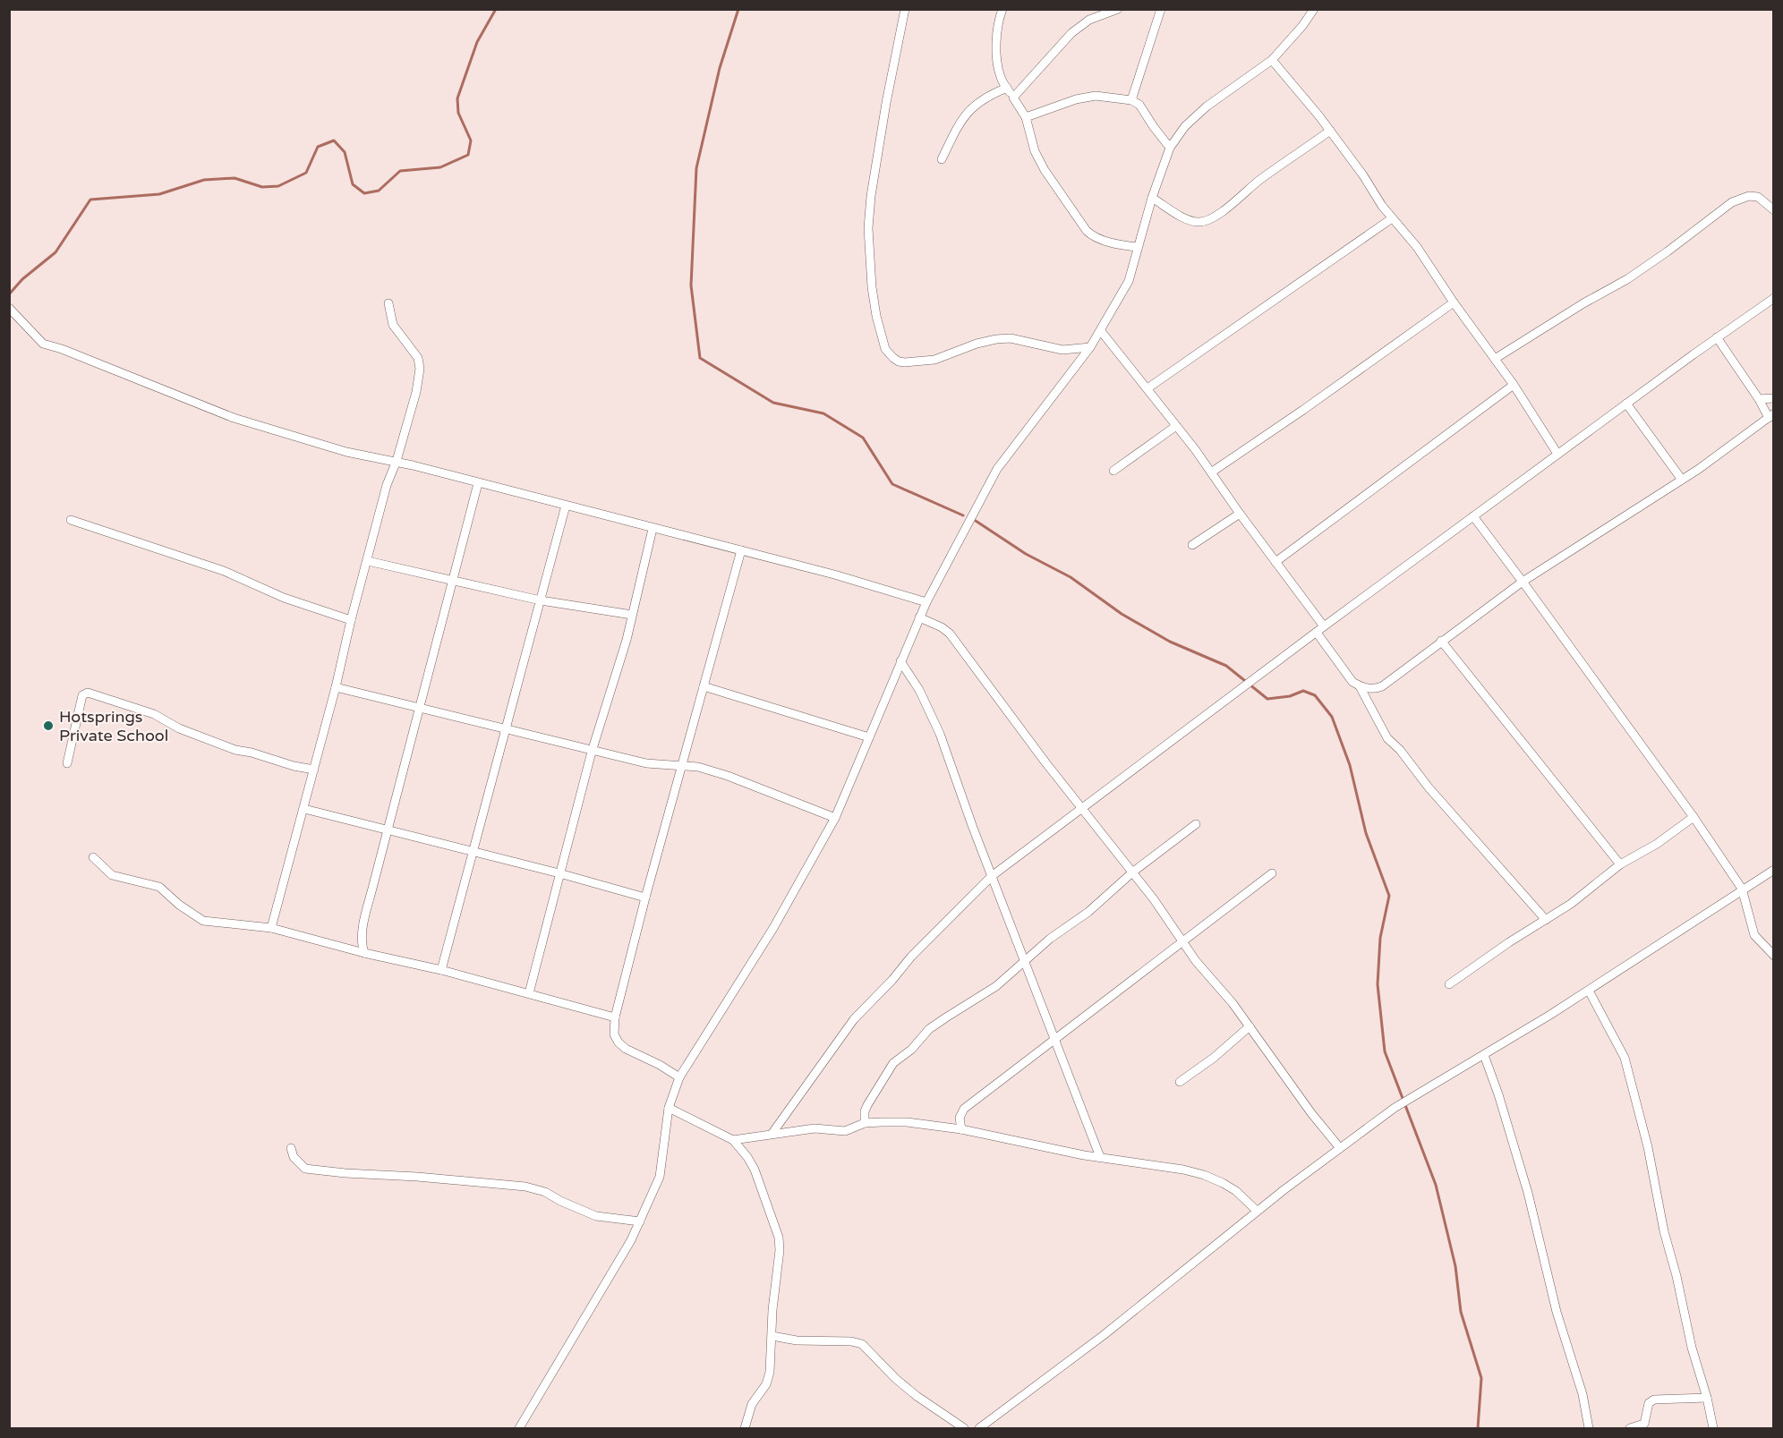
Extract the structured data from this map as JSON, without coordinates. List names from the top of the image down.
{
  "places": ["Hotsprings Private School"]
}
